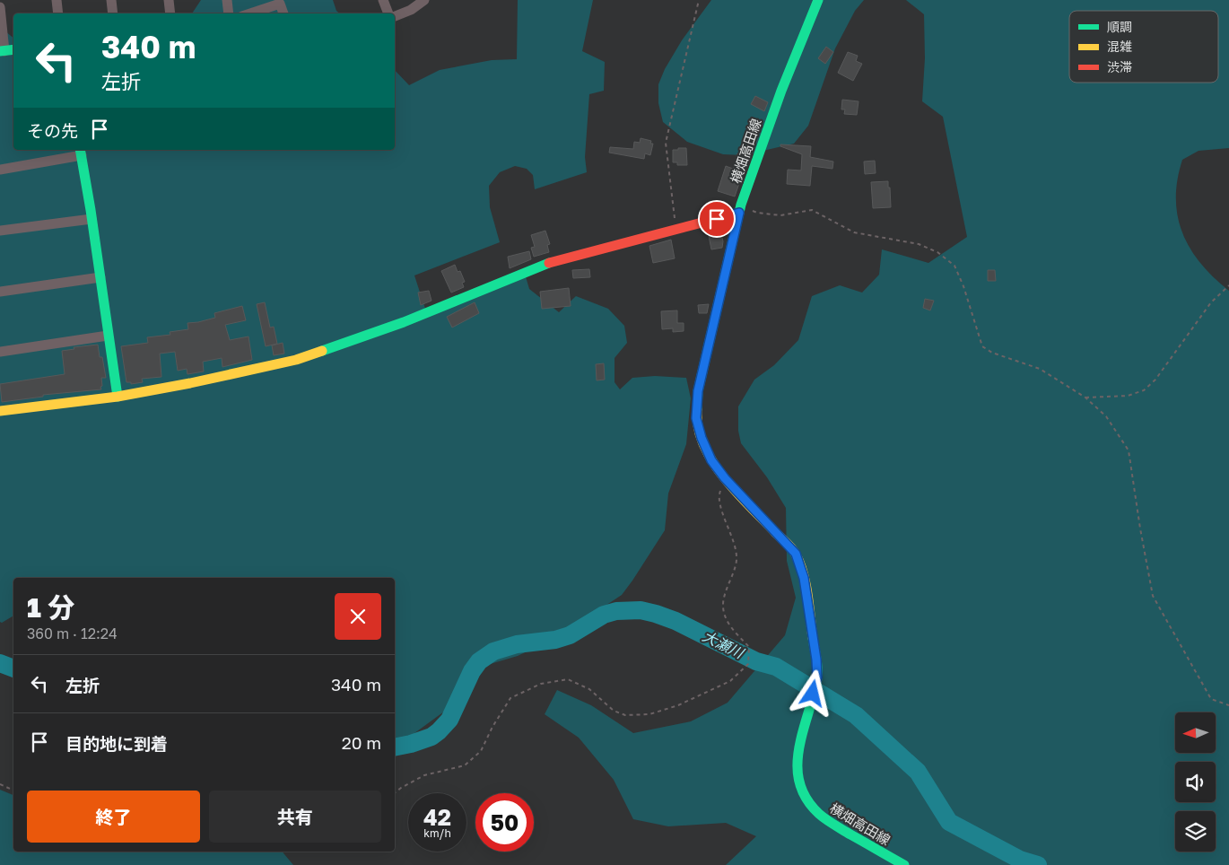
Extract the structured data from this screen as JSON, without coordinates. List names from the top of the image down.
{
  "streets": {
    "street": ["横畑高田線"]
  },
  "water": ["大瀬川"],
  "legend": ["順調", "混雑", "渋滞"],
  "north": "left",
  "page": {
    "turn": ["340 m", "左折"],
    "then": "その先",
    "heading": ["1 分", "360 m · 12:24"],
    "list": [
      {
        "name": "左折",
        "value": "340 m"
      },
      {
        "name": "目的地に到着",
        "value": "20 m"
      }
    ],
    "buttons": ["終了", "共有"],
    "speed": "42 km/h",
    "limit": "50"
  }
}
